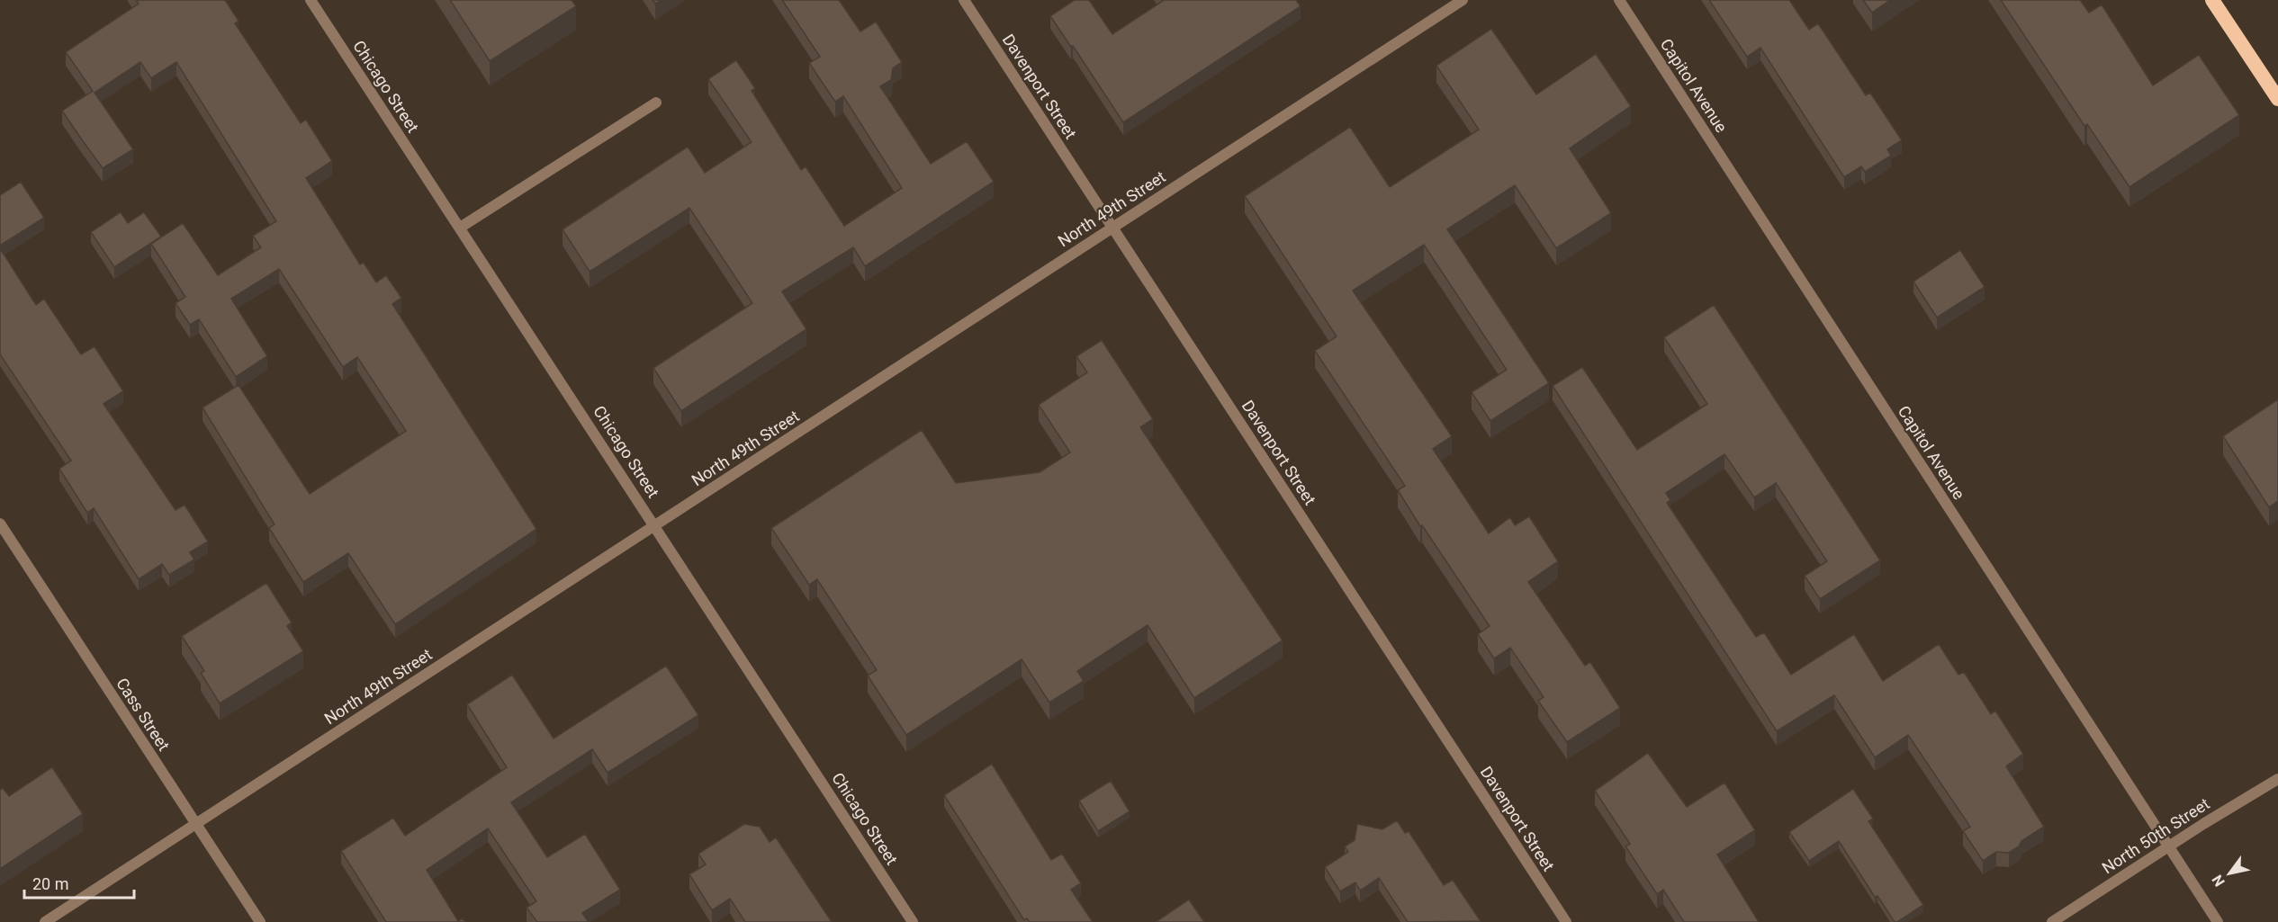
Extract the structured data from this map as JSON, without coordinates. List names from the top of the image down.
{
  "streets": {
    "street": [
      "Capitol Avenue",
      "Chicago Street",
      "Davenport Street",
      "North 49th Street",
      "Cass Street",
      "North 50th Street"
    ]
  },
  "crossings": [
    ["Capitol Avenue", "North 50th Street"],
    ["Chicago Street", "North 49th Street"],
    ["Davenport Street", "North 49th Street"],
    ["North 49th Street", "Cass Street"]
  ],
  "scale_bar": "20 m",
  "north": "bottom left"
}
